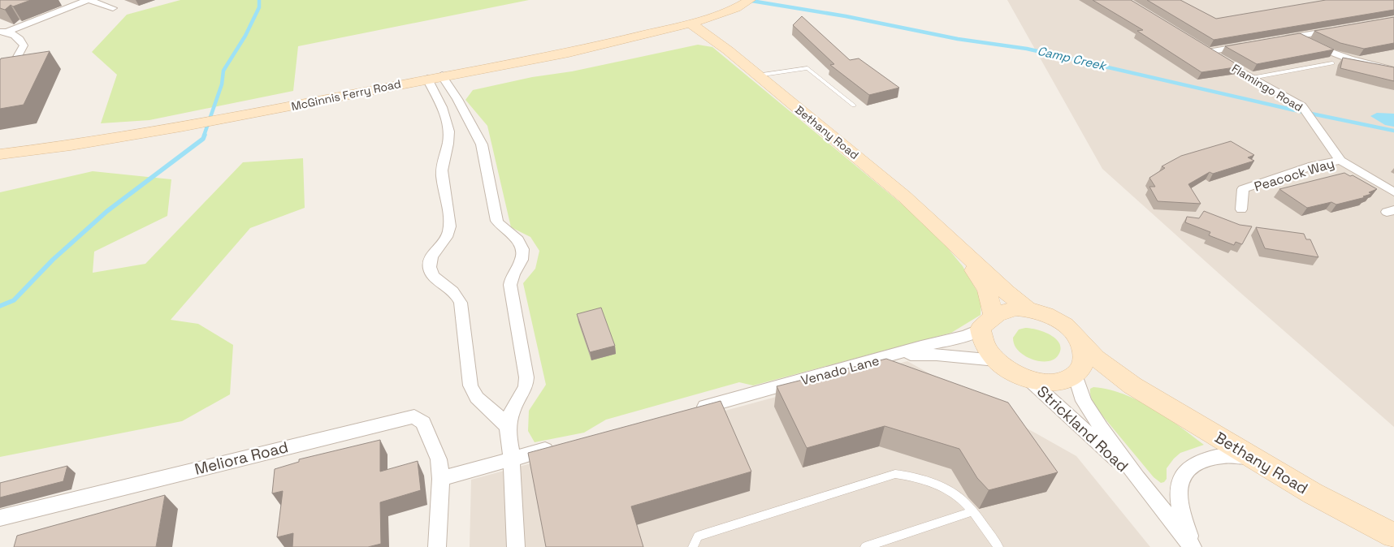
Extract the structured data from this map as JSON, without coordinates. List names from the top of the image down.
{
  "streets": {
    "street": [
      "Flamingo Road",
      "McGinnis Ferry Road",
      "Bethany Road",
      "Peacock Way",
      "Venado Lane",
      "Strickland Road",
      "Meliora Road"
    ]
  },
  "crossings": [
    ["Flamingo Road", "Peacock Way"],
    ["McGinnis Ferry Road", "Bethany Road"],
    ["Bethany Road", "Venado Lane"],
    ["Bethany Road", "Strickland Road"],
    ["Venado Lane", "Strickland Road"]
  ],
  "water": ["Camp Creek"]
}
